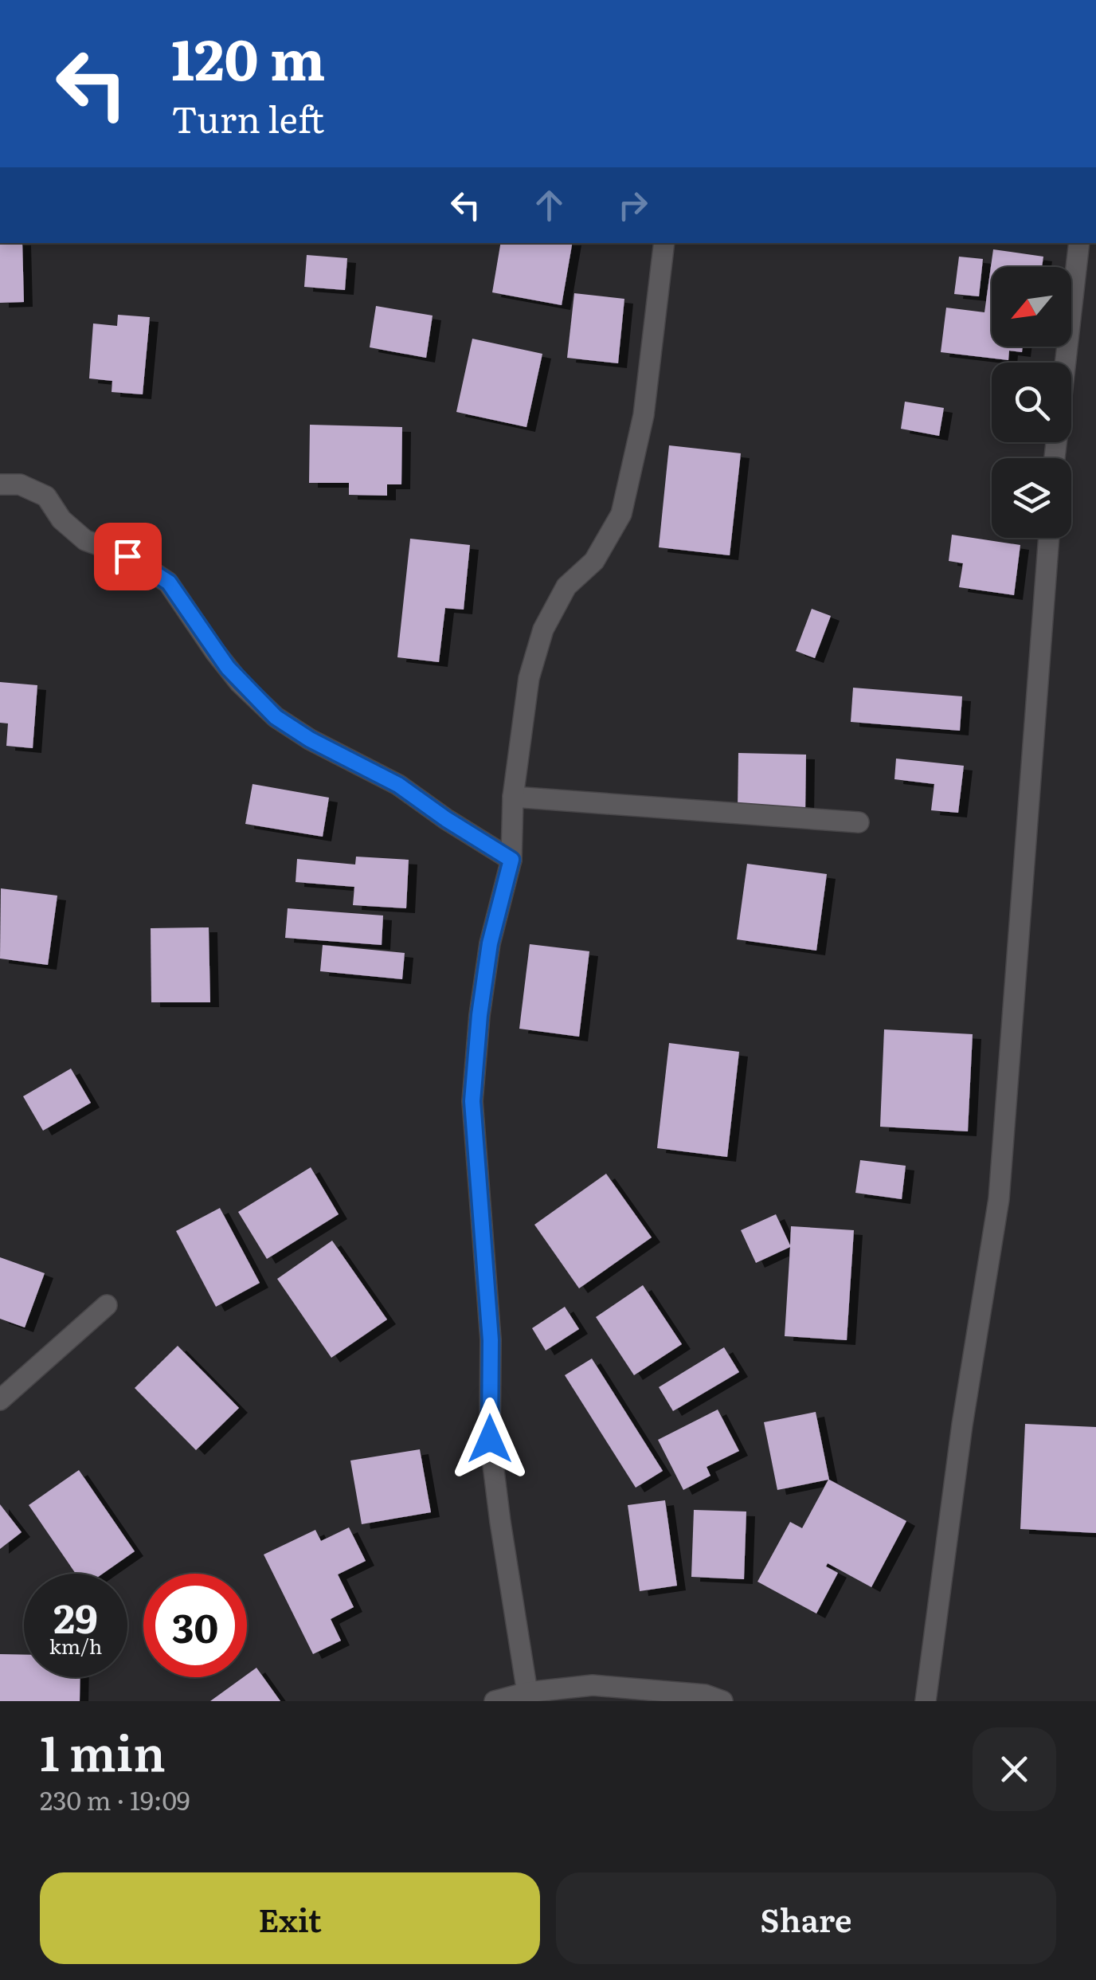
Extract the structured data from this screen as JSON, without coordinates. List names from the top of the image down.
{
  "north": "bottom left",
  "page": {
    "turn": ["120 m", "Turn left"],
    "speed": "29 km/h",
    "limit": "30",
    "heading": ["1 min", "230 m · 19:09"],
    "buttons": ["Exit", "Share"]
  }
}
